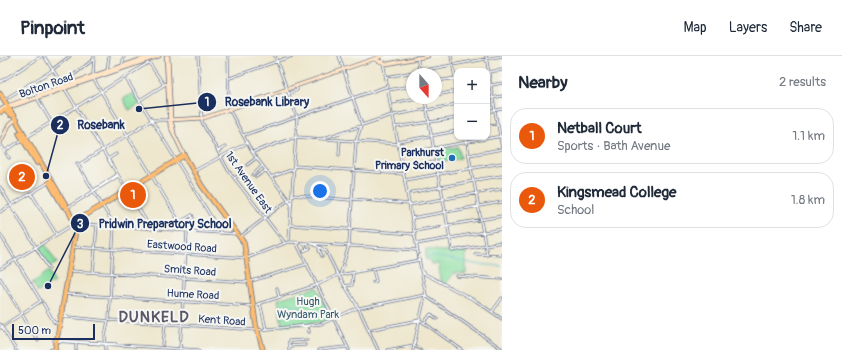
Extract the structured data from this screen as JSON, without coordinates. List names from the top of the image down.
{
  "streets": {
    "main road": ["Bolton Road"],
    "street": [
      "1st Avenue East",
      "Eastwood Road",
      "Smits Road",
      "Hume Road",
      "Kent Road"
    ]
  },
  "crossings": [
    ["1st Avenue East", "Eastwood Road"]
  ],
  "districts": ["DUNKELD"],
  "parks": ["Hugh Wyndam Park"],
  "places": [
    "Rosebank Library",
    "Parkhurst Primary School",
    "Rosebank",
    "Pridwin Preparatory School"
  ],
  "scale_bar": "500 m",
  "north": "bottom",
  "page": {
    "header": "Pinpoint",
    "nav": ["Map", "Layers", "Share"],
    "heading": ["Nearby", "2 results"],
    "map_buttons": ["+", "−"],
    "list": [
      {
        "mark": "1",
        "name": "Netball Court",
        "note": "Sports · Bath Avenue",
        "value": "1.1 km"
      },
      {
        "mark": "2",
        "name": "Kingsmead College",
        "note": "School",
        "value": "1.8 km"
      }
    ],
    "pins": ["2", "1"],
    "scale": "500 m"
  }
}
